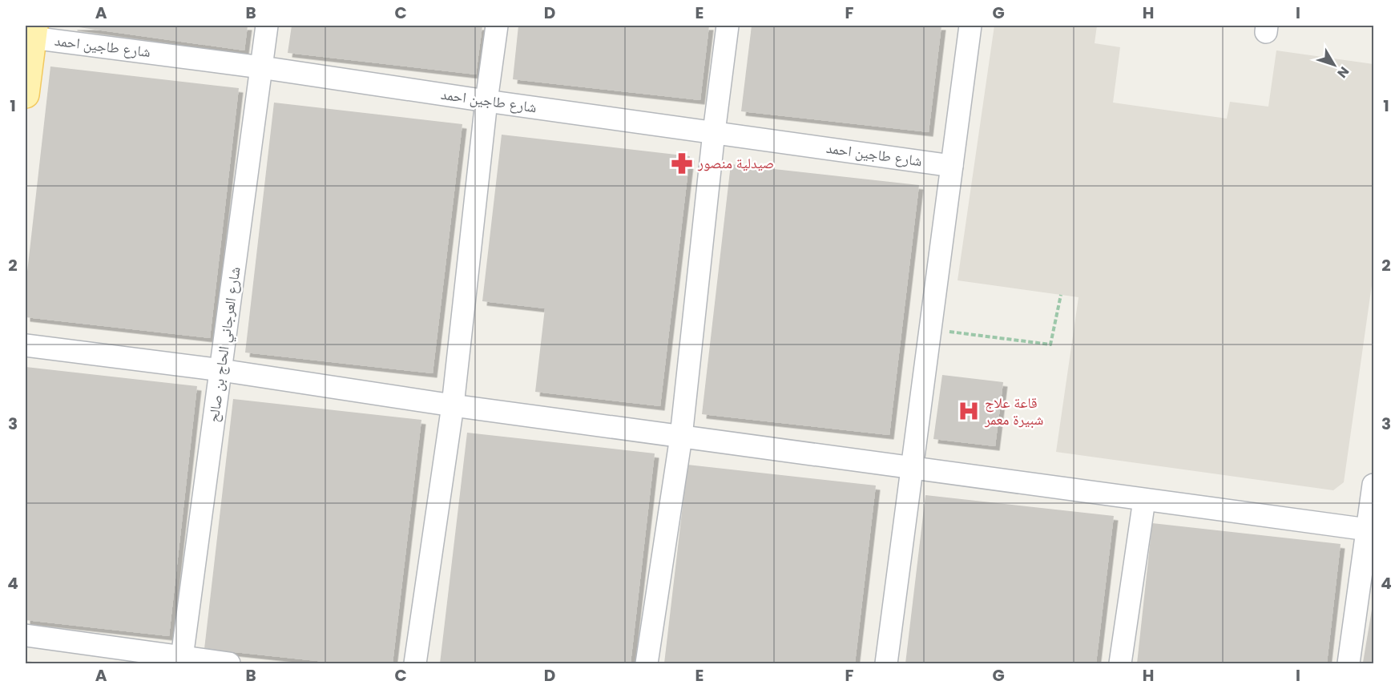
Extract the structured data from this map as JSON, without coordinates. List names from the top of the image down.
{
  "streets": {
    "street": ["شارع طاجين احمد", "شارع العرجاني الحاج بن صالح"]
  },
  "crossings": [
    ["شارع طاجين احمد", "شارع العرجاني الحاج بن صالح"]
  ],
  "places": {
    "pharmacy": ["صيدلية منصور"],
    "hospital": ["قاعة علاج شبيرة معمر"]
  },
  "north": "bottom right",
  "grid": {
    "columns": [
      "A",
      "B",
      "C",
      "D",
      "E",
      "F",
      "G",
      "H",
      "I"
    ],
    "rows": [
      "1",
      "2",
      "3",
      "4"
    ]
  }
}
